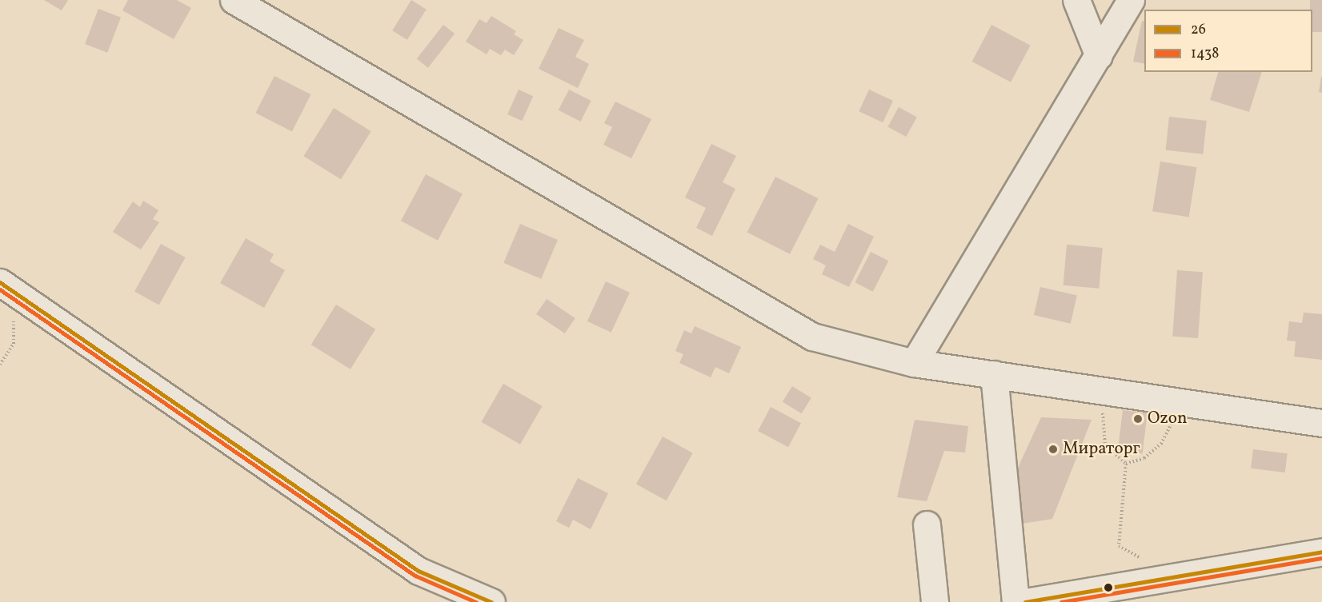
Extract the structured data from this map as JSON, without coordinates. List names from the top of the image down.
{
  "places": ["Ozon", "Мираторг"],
  "lines": ["transit line 26", "transit line 1438"],
  "legend": ["26", "1438"]
}
